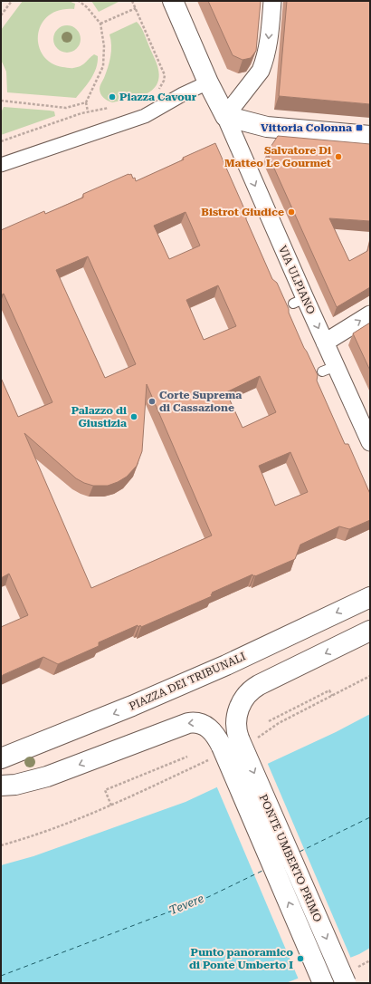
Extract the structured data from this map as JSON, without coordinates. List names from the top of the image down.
{
  "streets": {
    "street": ["VIA ULPIANO", "PIAZZA DEI TRIBUNALI", "PONTE UMBERTO PRIMO"]
  },
  "one_way": ["VIA ULPIANO"],
  "water": ["Tevere"],
  "places": {
    "other": [
      "Piazza Cavour",
      "Salvatore Di Matteo Le Gourmet",
      "Bistrot Giudice",
      "Corte Suprema di Cassazione",
      "Palazzo di Giustizia",
      "Punto panoramico di Ponte Umberto I"
    ],
    "transit": ["Vittoria Colonna"]
  }
}
